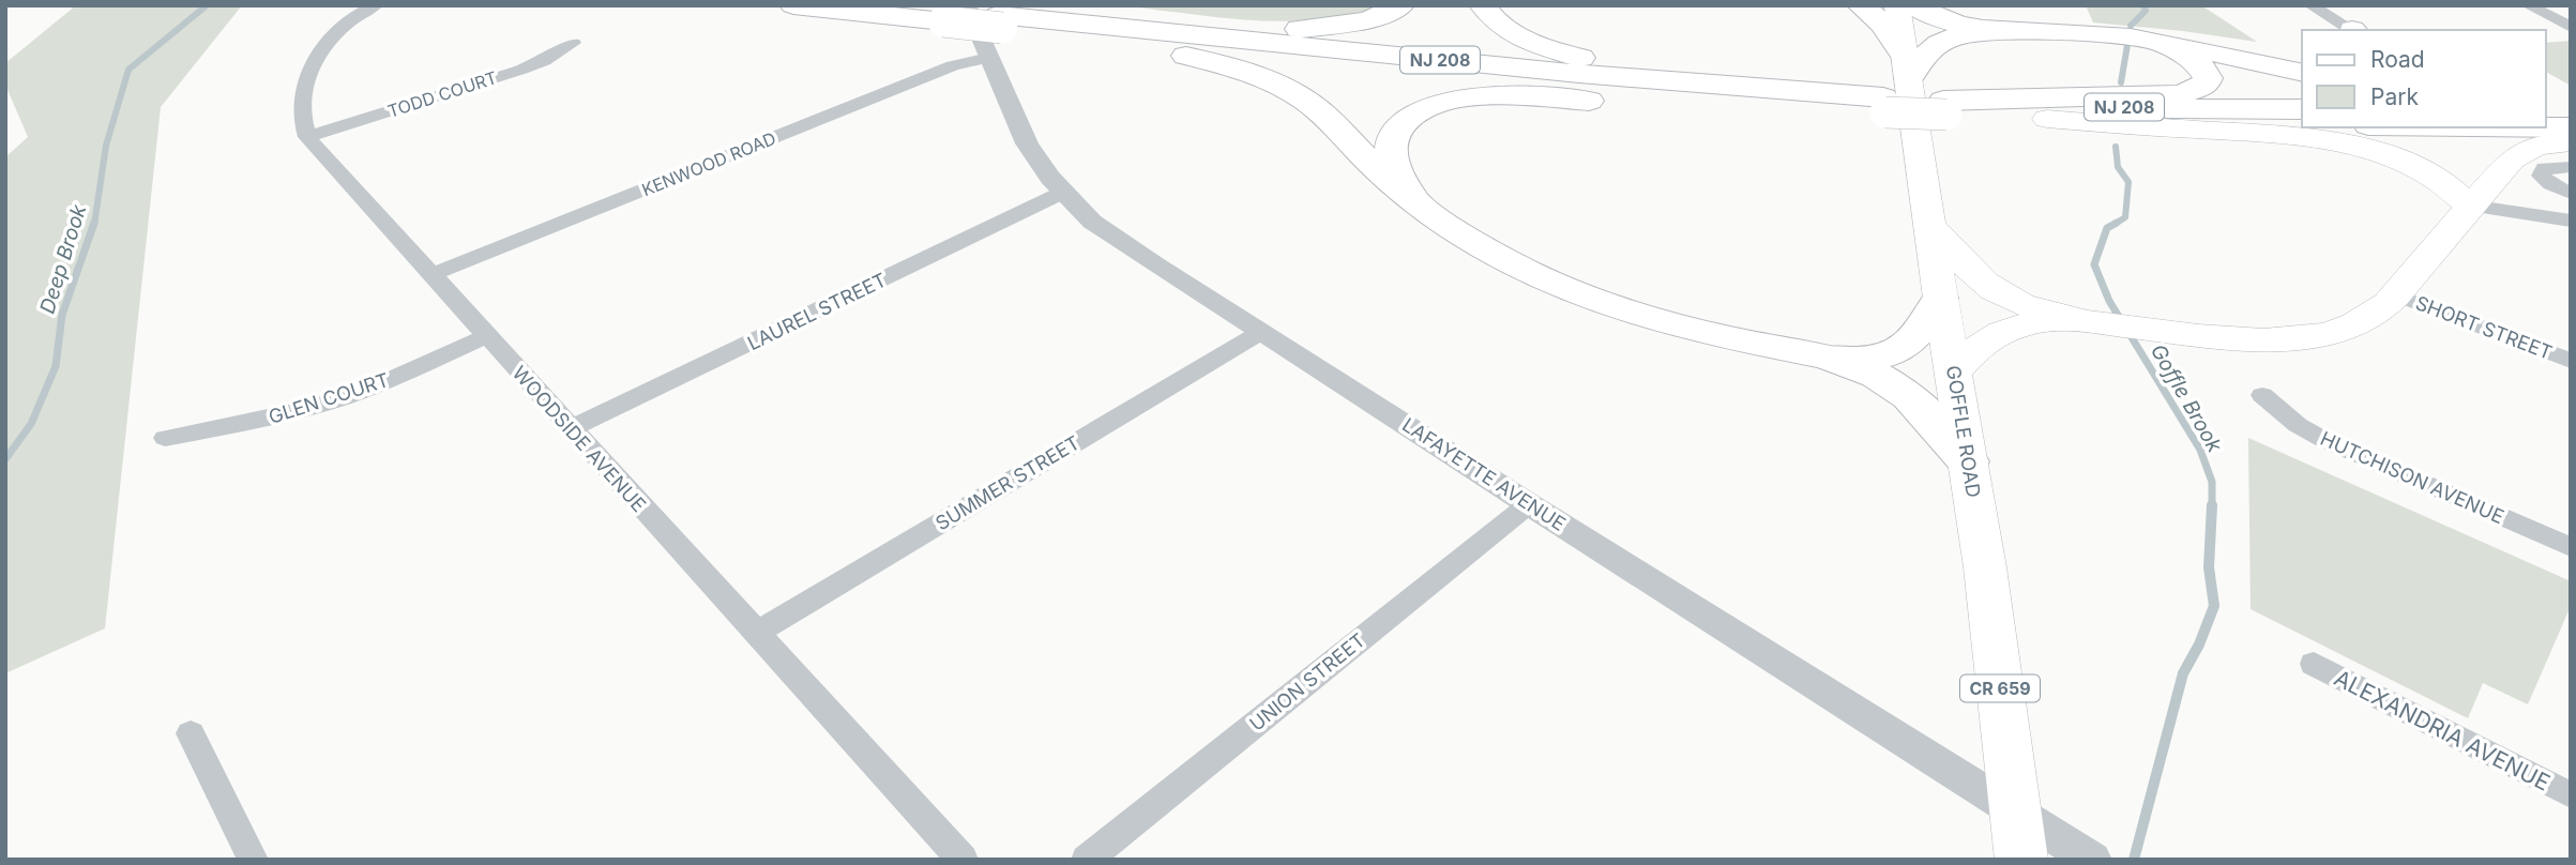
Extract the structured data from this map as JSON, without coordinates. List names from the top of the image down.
{
  "streets": {
    "highway": ["NJ 208"],
    "main road": ["GOFFLE ROAD", "CR 659"],
    "street": [
      "TODD COURT",
      "KENWOOD ROAD",
      "LAUREL STREET",
      "SHORT STREET",
      "GLEN COURT",
      "WOODSIDE AVENUE",
      "LAFAYETTE AVENUE",
      "HUTCHISON AVENUE",
      "SUMMER STREET",
      "UNION STREET",
      "ALEXANDRIA AVENUE"
    ]
  },
  "crossings": [
    ["NJ 208", "LAFAYETTE AVENUE"],
    ["TODD COURT", "WOODSIDE AVENUE"],
    ["KENWOOD ROAD", "WOODSIDE AVENUE"],
    ["KENWOOD ROAD", "LAFAYETTE AVENUE"],
    ["LAUREL STREET", "WOODSIDE AVENUE"],
    ["LAUREL STREET", "LAFAYETTE AVENUE"],
    ["GLEN COURT", "WOODSIDE AVENUE"],
    ["GOFFLE ROAD", "LAFAYETTE AVENUE"],
    ["WOODSIDE AVENUE", "SUMMER STREET"],
    ["LAFAYETTE AVENUE", "SUMMER STREET"],
    ["LAFAYETTE AVENUE", "UNION STREET"]
  ],
  "water": ["Deep Brook", "Goffle Brook"],
  "legend": ["Road", "Park"]
}
